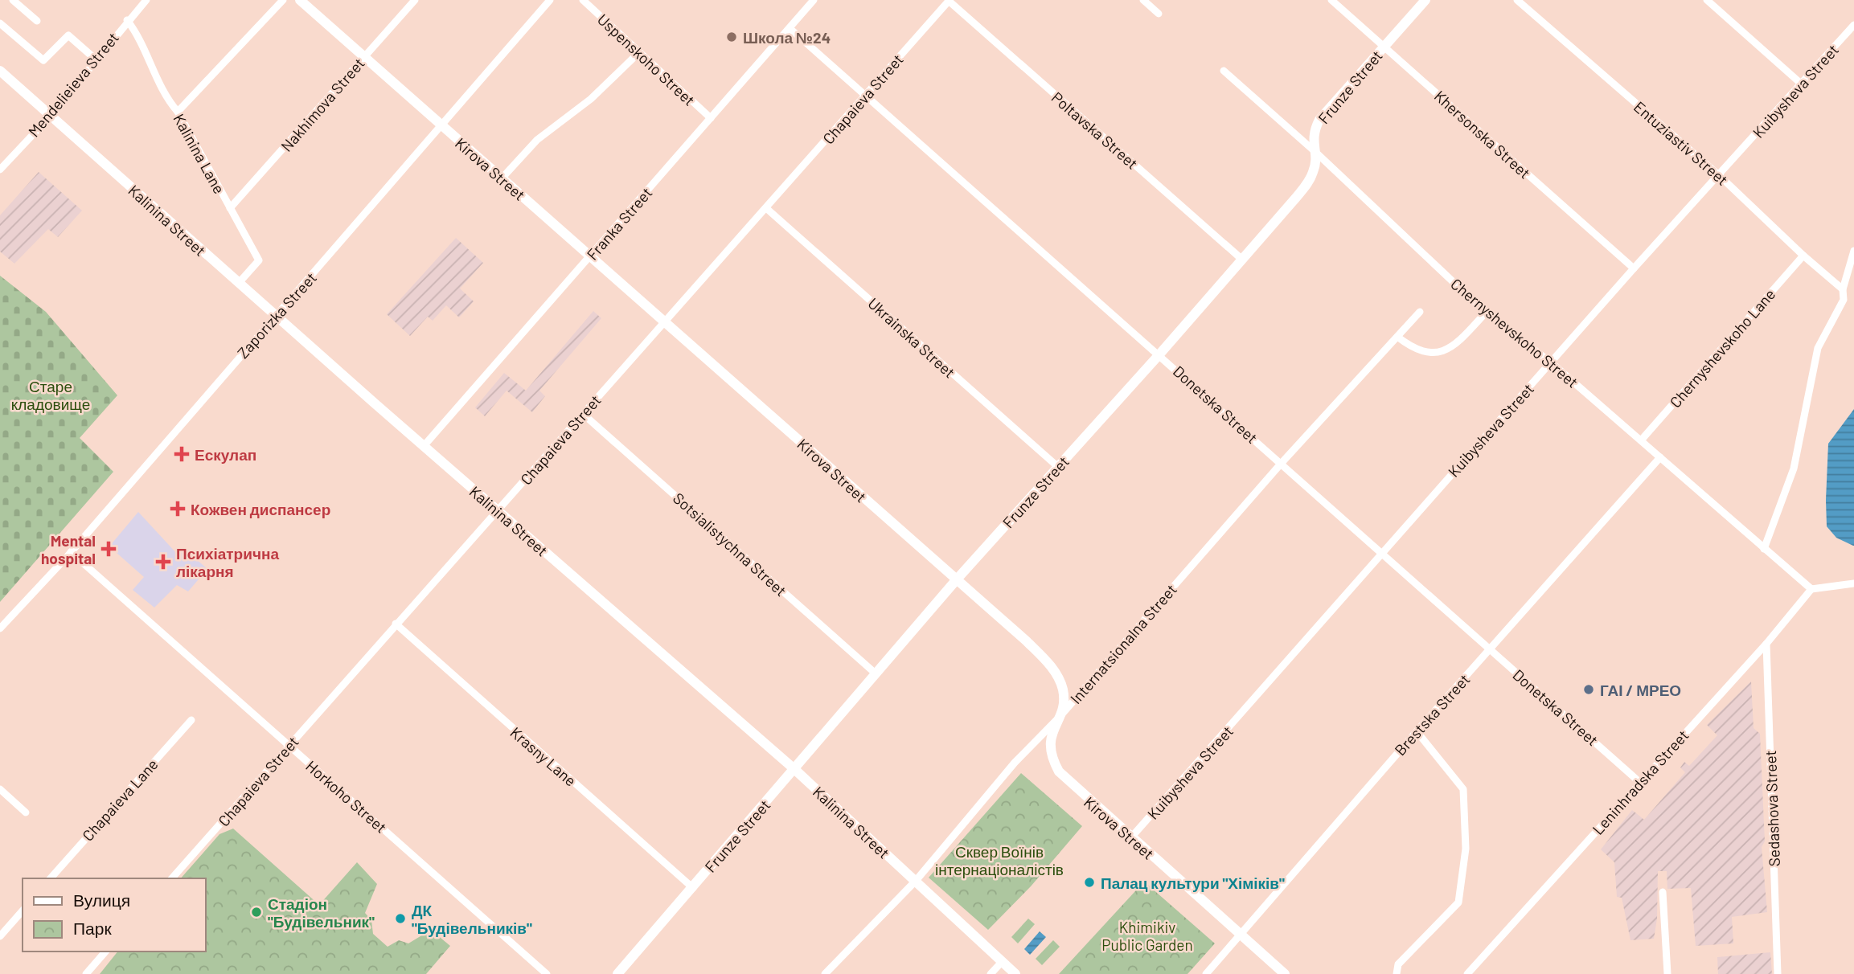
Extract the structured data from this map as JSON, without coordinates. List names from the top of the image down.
{
  "streets": {
    "street": [
      "Uspenskoho Street",
      "Mendelieieva Street",
      "Frunze Street",
      "Kuibysheva Street",
      "Chapaieva Street",
      "Nakhimova Street",
      "Poltavska Street",
      "Khersonska Street",
      "Entuziastiv Street",
      "Kalinina Lane",
      "Kirova Street",
      "Kalinina Street",
      "Franka Street",
      "Zaporizka Street",
      "Chernyshevskoho Street",
      "Ukrainska Street",
      "Chernyshevskoho Lane",
      "Donetska Street",
      "Sotsialistychna Street",
      "Internatsionalna Street",
      "Brestska Street",
      "Krasny Lane",
      "Leninhradska Street",
      "Horkoho Street",
      "Chapaieva Lane",
      "Sedashova Street"
    ]
  },
  "crossings": [
    ["Uspenskoho Street", "Franka Street"],
    ["Mendelieieva Street", "Kalinina Lane"],
    ["Mendelieieva Street", "Kalinina Street"],
    ["Frunze Street", "Poltavska Street"],
    ["Frunze Street", "Khersonska Street"],
    ["Frunze Street", "Kirova Street"],
    ["Frunze Street", "Kalinina Street"],
    ["Frunze Street", "Chernyshevskoho Street"],
    ["Frunze Street", "Ukrainska Street"],
    ["Frunze Street", "Donetska Street"],
    ["Frunze Street", "Sotsialistychna Street"],
    ["Frunze Street", "Krasny Lane"],
    ["Kuibysheva Street", "Khersonska Street"],
    ["Kuibysheva Street", "Entuziastiv Street"],
    ["Kuibysheva Street", "Kirova Street"],
    ["Kuibysheva Street", "Chernyshevskoho Street"],
    ["Kuibysheva Street", "Donetska Street"],
    ["Chapaieva Street", "Poltavska Street"],
    ["Chapaieva Street", "Kirova Street"],
    ["Chapaieva Street", "Kalinina Street"],
    ["Chapaieva Street", "Ukrainska Street"],
    ["Chapaieva Street", "Donetska Street"],
    ["Chapaieva Street", "Sotsialistychna Street"],
    ["Chapaieva Street", "Krasny Lane"],
    ["Chapaieva Street", "Horkoho Street"],
    ["Nakhimova Street", "Kalinina Lane"],
    ["Nakhimova Street", "Kirova Street"],
    ["Entuziastiv Street", "Chernyshevskoho Lane"],
    ["Kalinina Lane", "Kalinina Street"],
    ["Kirova Street", "Franka Street"],
    ["Kirova Street", "Zaporizka Street"],
    ["Kirova Street", "Internatsionalna Street"],
    ["Kirova Street", "Brestska Street"],
    ["Kalinina Street", "Franka Street"],
    ["Kalinina Street", "Zaporizka Street"],
    ["Kalinina Street", "Internatsionalna Street"],
    ["Franka Street", "Donetska Street"],
    ["Zaporizka Street", "Horkoho Street"],
    ["Chernyshevskoho Street", "Chernyshevskoho Lane"],
    ["Chernyshevskoho Street", "Brestska Street"],
    ["Chernyshevskoho Street", "Leninhradska Street"],
    ["Donetska Street", "Internatsionalna Street"],
    ["Donetska Street", "Brestska Street"],
    ["Donetska Street", "Leninhradska Street"],
    ["Leninhradska Street", "Sedashova Street"]
  ],
  "parks": ["Старе кладовище", "Сквер Воїнів інтернаціоналістів", "Khimikiv Public Garden"],
  "places": {
    "other": [
      "Школа №24",
      "ГАІ / МРЕО",
      "Палац культури \"Хіміків\"",
      "Стадіон \"Будівельник\"",
      "ДК \"Будівельників\""
    ],
    "health": [
      "Ескулап",
      "Кожвен диспансер",
      "Mental hospital",
      "Психіатрична лікарня"
    ]
  },
  "legend": ["Вулиця", "Парк"]
}
